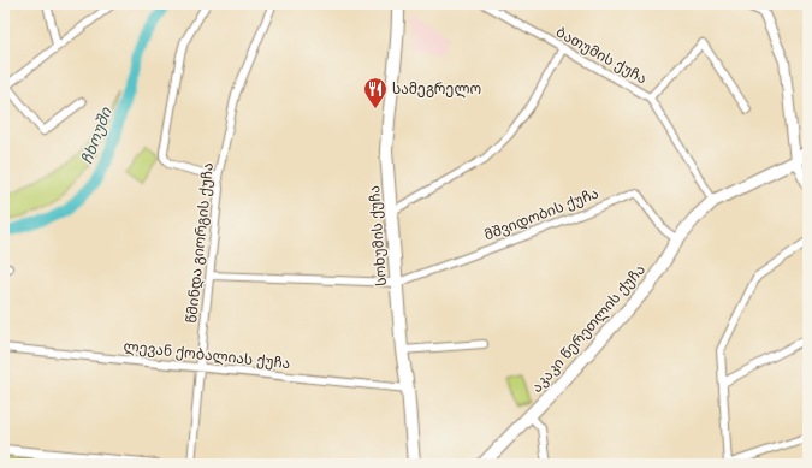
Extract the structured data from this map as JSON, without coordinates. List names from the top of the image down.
{
  "streets": {
    "main road": ["სოხუმის ქუჩა", "აკაკი წერეთლის ქუჩა"],
    "street": [
      "ბათუმის ქუჩა",
      "მშვიდობის ქუჩა",
      "წმინდა გიორგის ქუჩა",
      "ლევან ქობალიას ქუჩა"
    ]
  },
  "crossings": [
    ["ბათუმის ქუჩა", "აკაკი წერეთლის ქუჩა"],
    ["მშვიდობის ქუჩა", "სოხუმის ქუჩა"],
    ["მშვიდობის ქუჩა", "აკაკი წერეთლის ქუჩა"],
    ["სოხუმის ქუჩა", "ლევან ქობალიას ქუჩა"],
    ["წმინდა გიორგის ქუჩა", "ლევან ქობალიას ქუჩა"]
  ],
  "water": ["ჩხოუში"],
  "places": {
    "restaurant": ["სამეგრელო"]
  }
}
